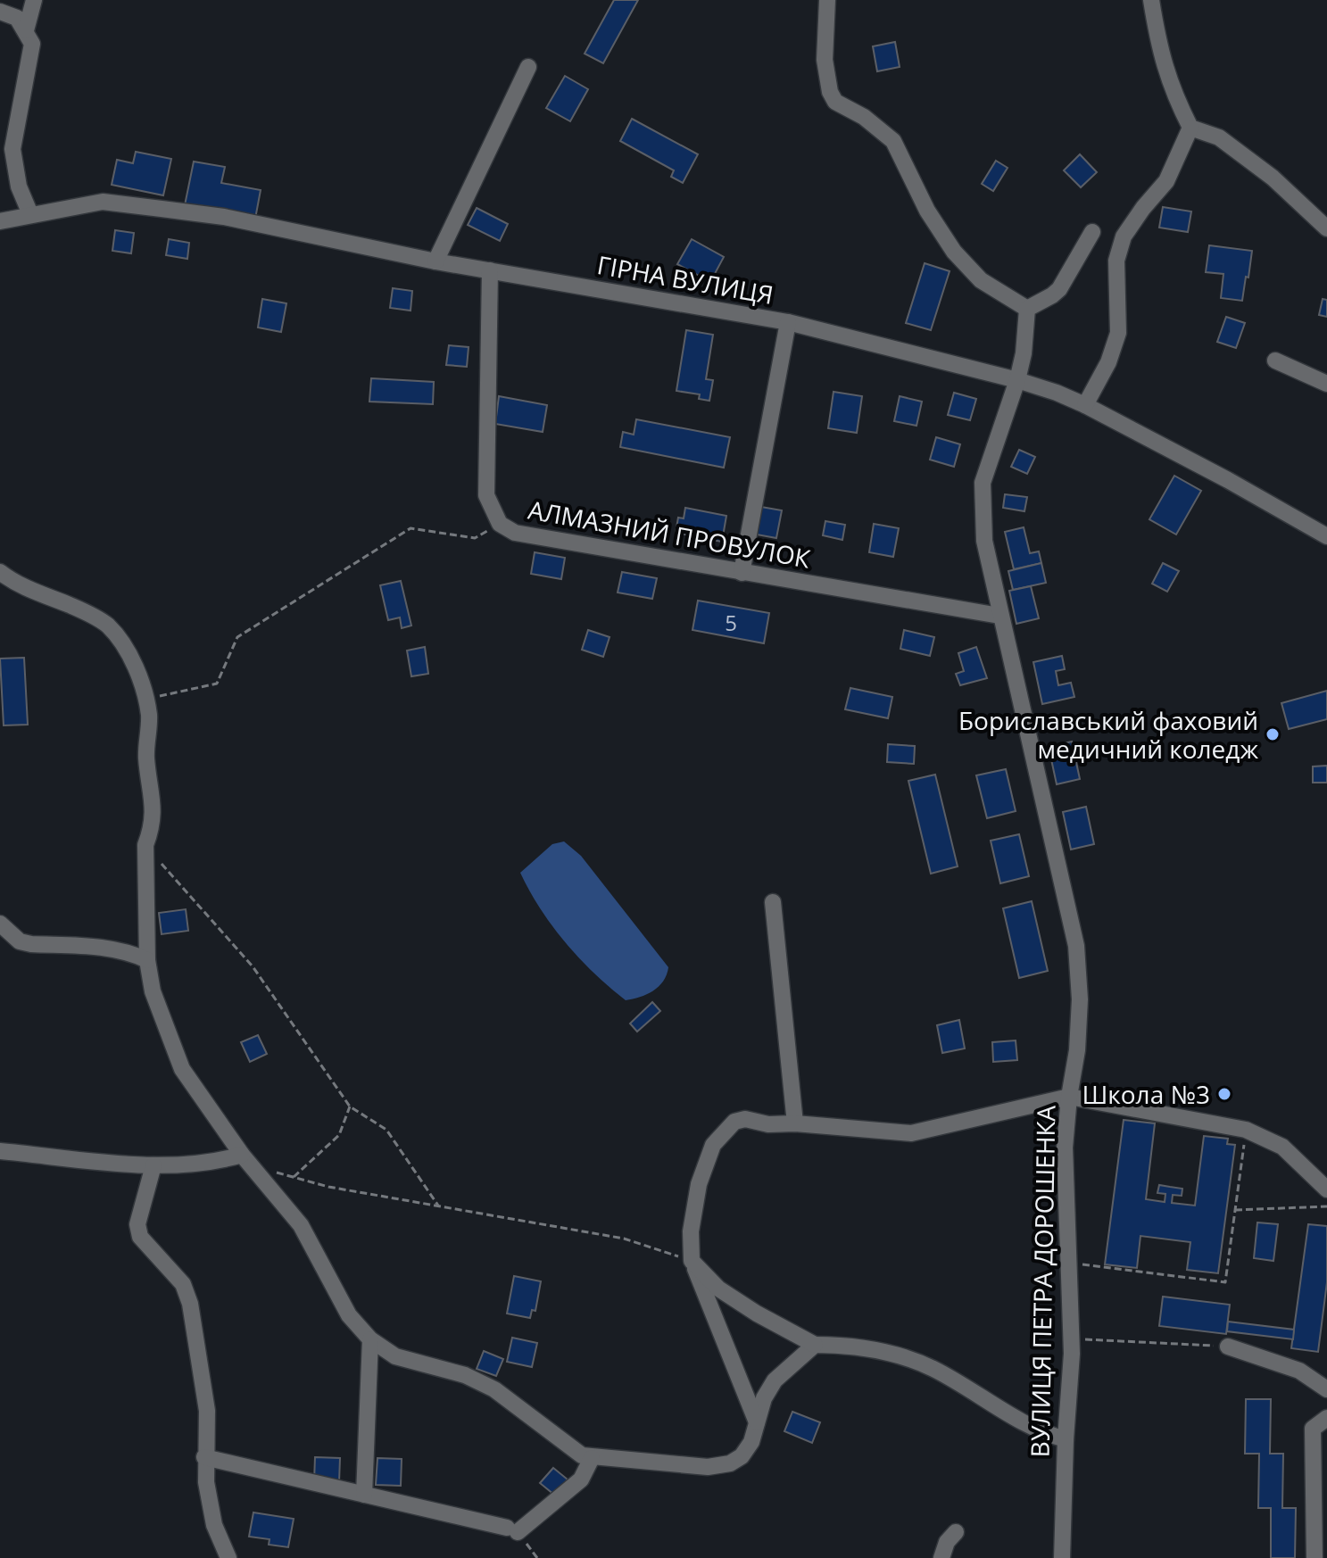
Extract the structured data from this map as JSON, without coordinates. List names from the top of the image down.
{
  "streets": {
    "street": ["ГІРНА ВУЛИЦЯ", "АЛМАЗНИЙ ПРОВУЛОК", "ВУЛИЦЯ ПЕТРА ДОРОШЕНКА"]
  },
  "crossings": [
    ["ГІРНА ВУЛИЦЯ", "АЛМАЗНИЙ ПРОВУЛОК"],
    ["ГІРНА ВУЛИЦЯ", "ВУЛИЦЯ ПЕТРА ДОРОШЕНКА"],
    ["АЛМАЗНИЙ ПРОВУЛОК", "ВУЛИЦЯ ПЕТРА ДОРОШЕНКА"]
  ],
  "places": ["Бориславський фаховий медичний коледж", "Школа №3"],
  "house_numbers": ["5"]
}
